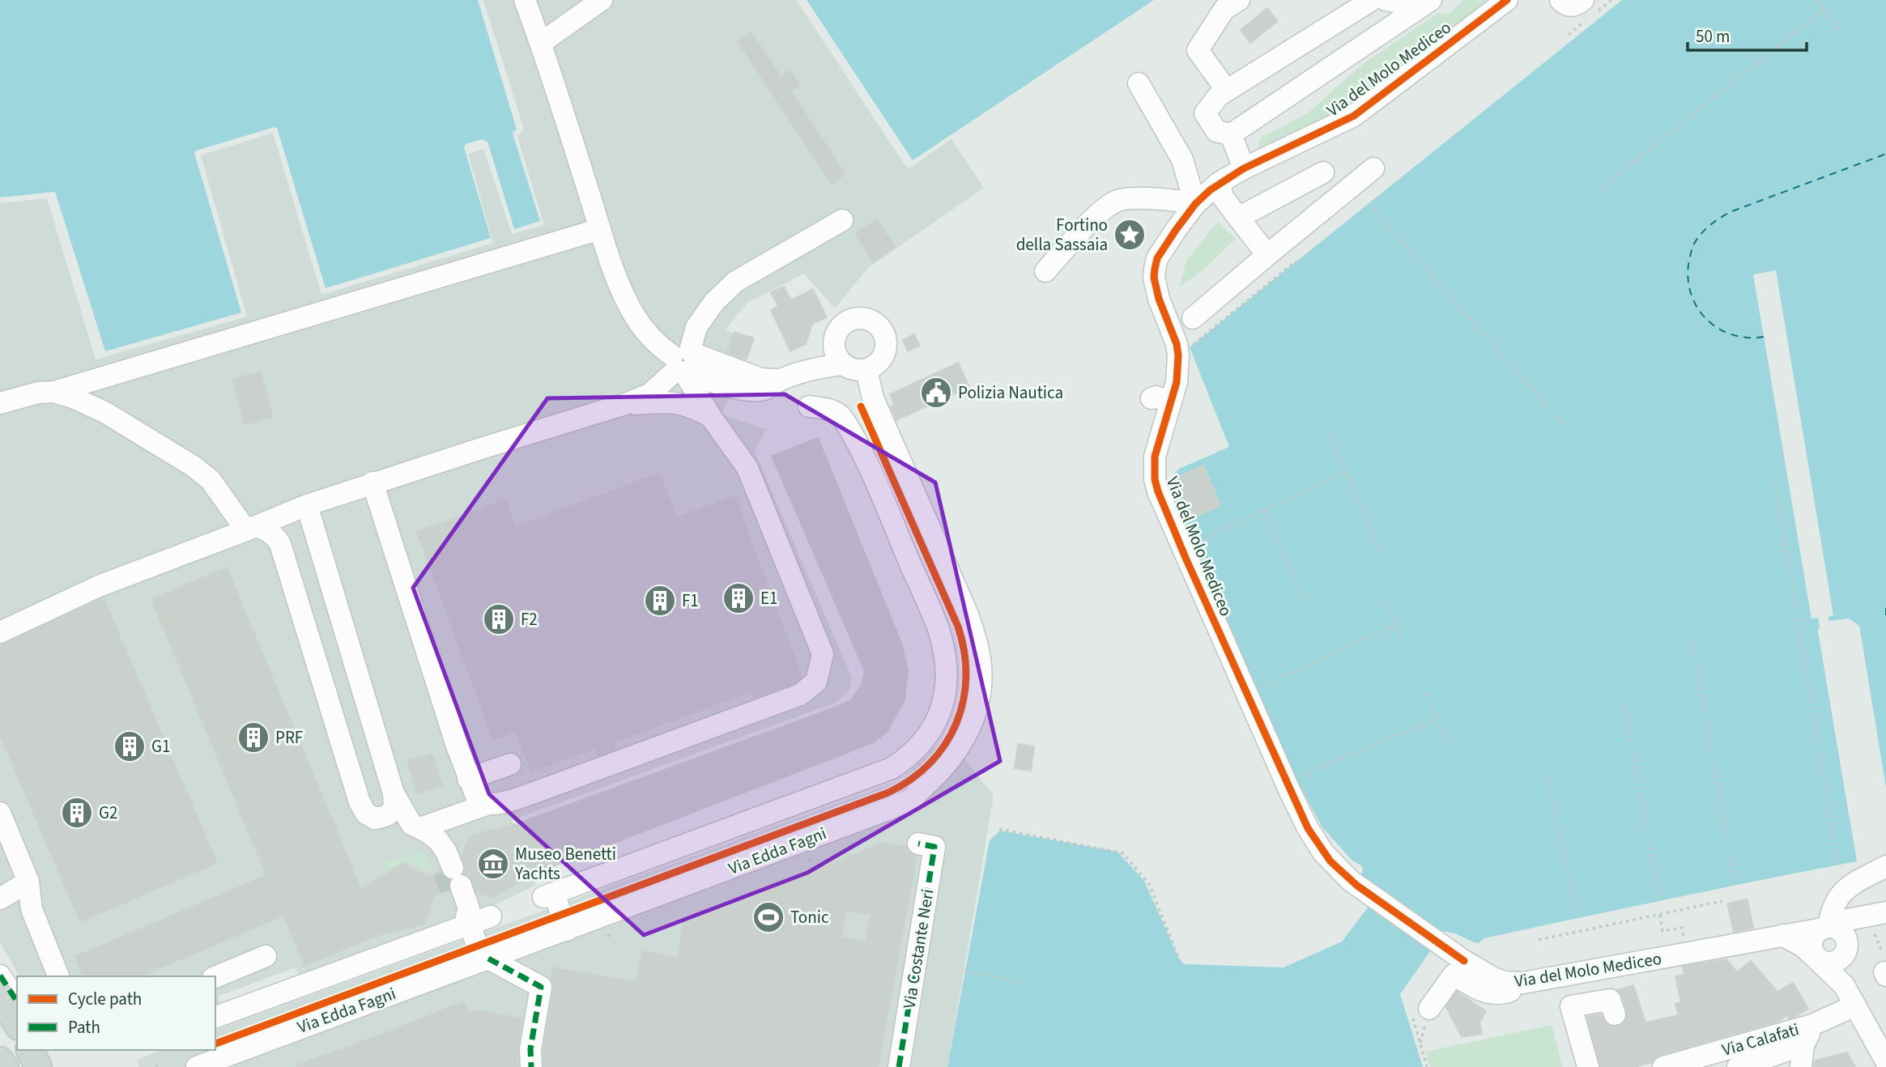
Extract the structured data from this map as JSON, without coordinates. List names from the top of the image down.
{
  "streets": {
    "street": [
      "Via del Molo Mediceo",
      "Via Edda Fagni",
      "Via Costante Neri",
      "Via Calafati"
    ]
  },
  "places": {
    "place": ["Fortino della Sassaia"],
    "public building": ["Polizia Nautica"],
    "building": [
      "E1",
      "F1",
      "F2",
      "PRF",
      "G1",
      "G2"
    ],
    "museum": ["Museo Benetti Yachts"],
    "sports": ["Tonic"]
  },
  "legend": ["Cycle path", "Path"],
  "scale_bar": "50 m"
}
